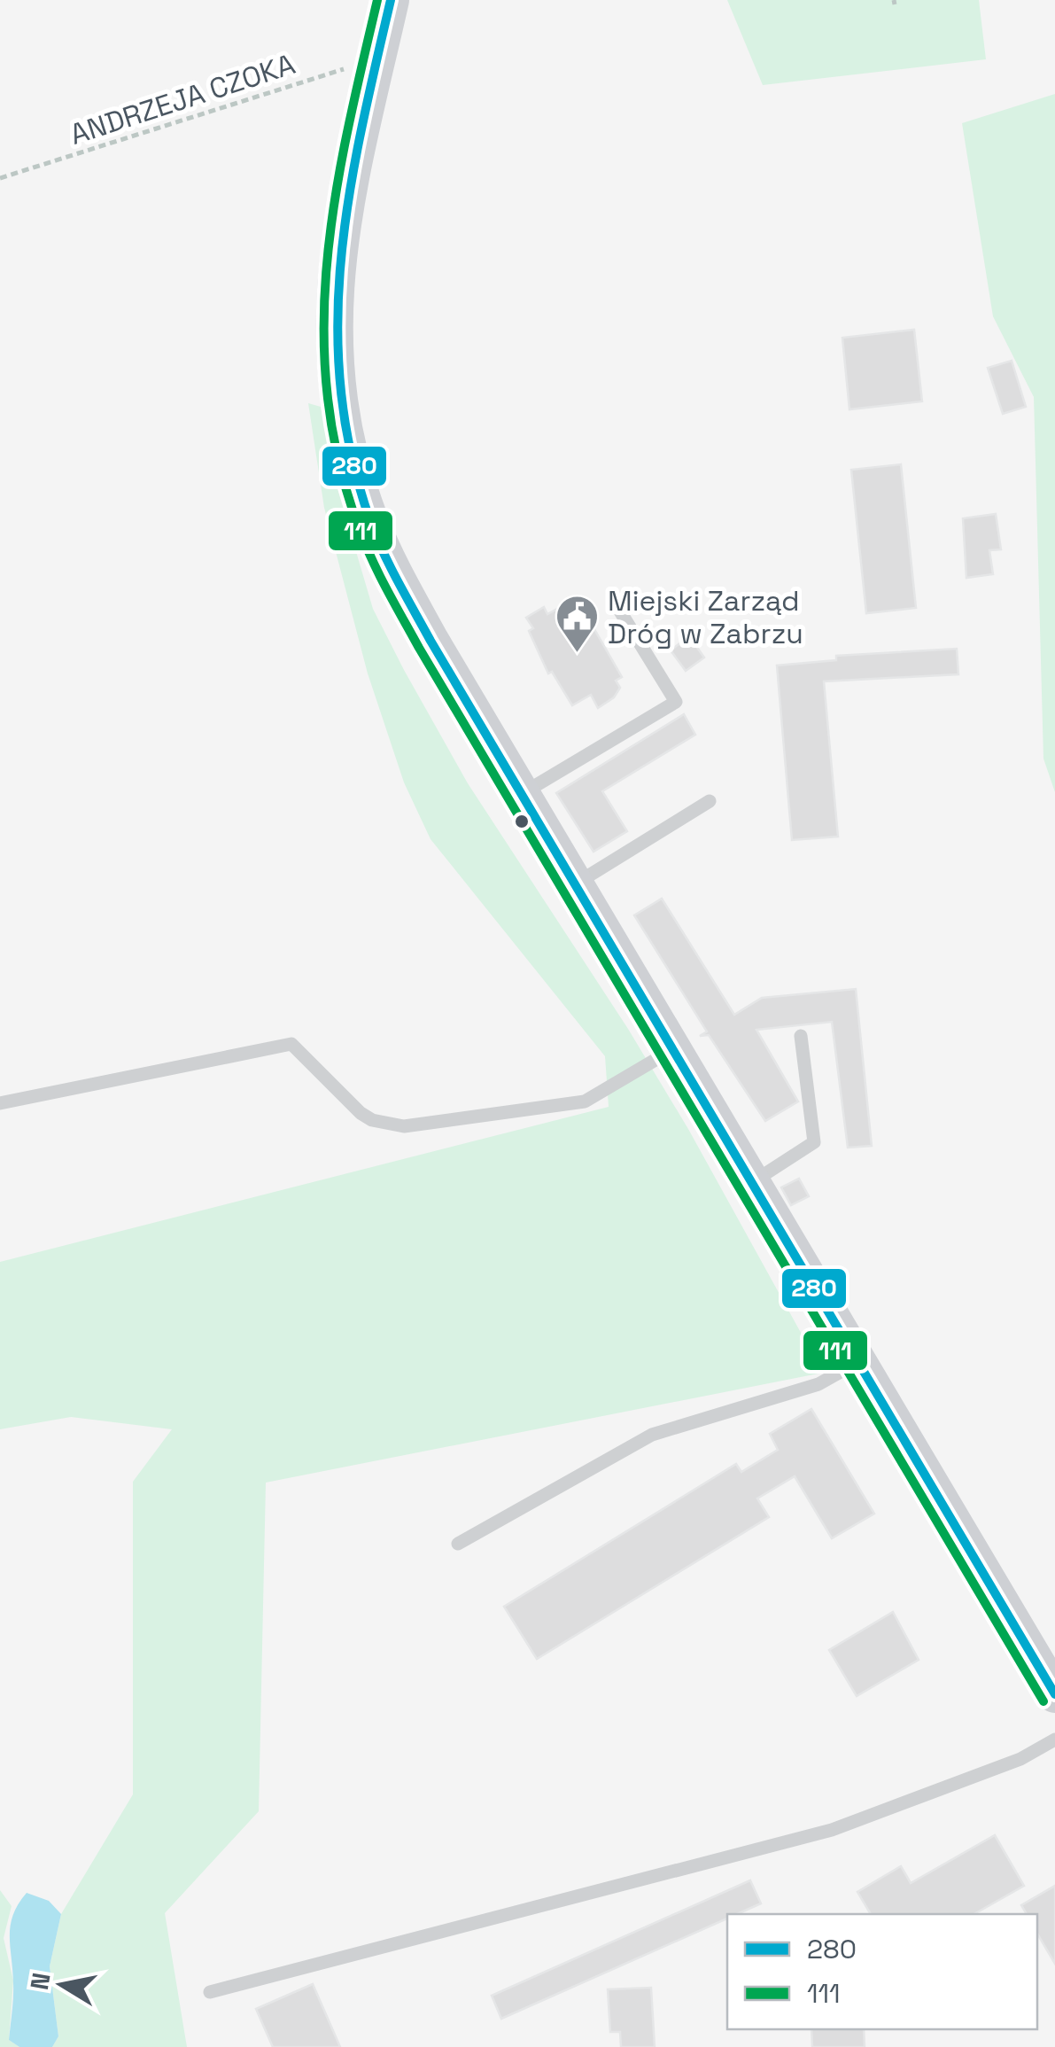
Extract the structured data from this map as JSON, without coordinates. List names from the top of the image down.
{
  "streets": {
    "path": ["ANDRZEJA CZOKA"]
  },
  "places": {
    "public building": ["Miejski Zarząd Dróg w Zabrzu"]
  },
  "lines": ["transit line 280", "transit line 111"],
  "legend": ["280", "111"],
  "north": "left"
}
